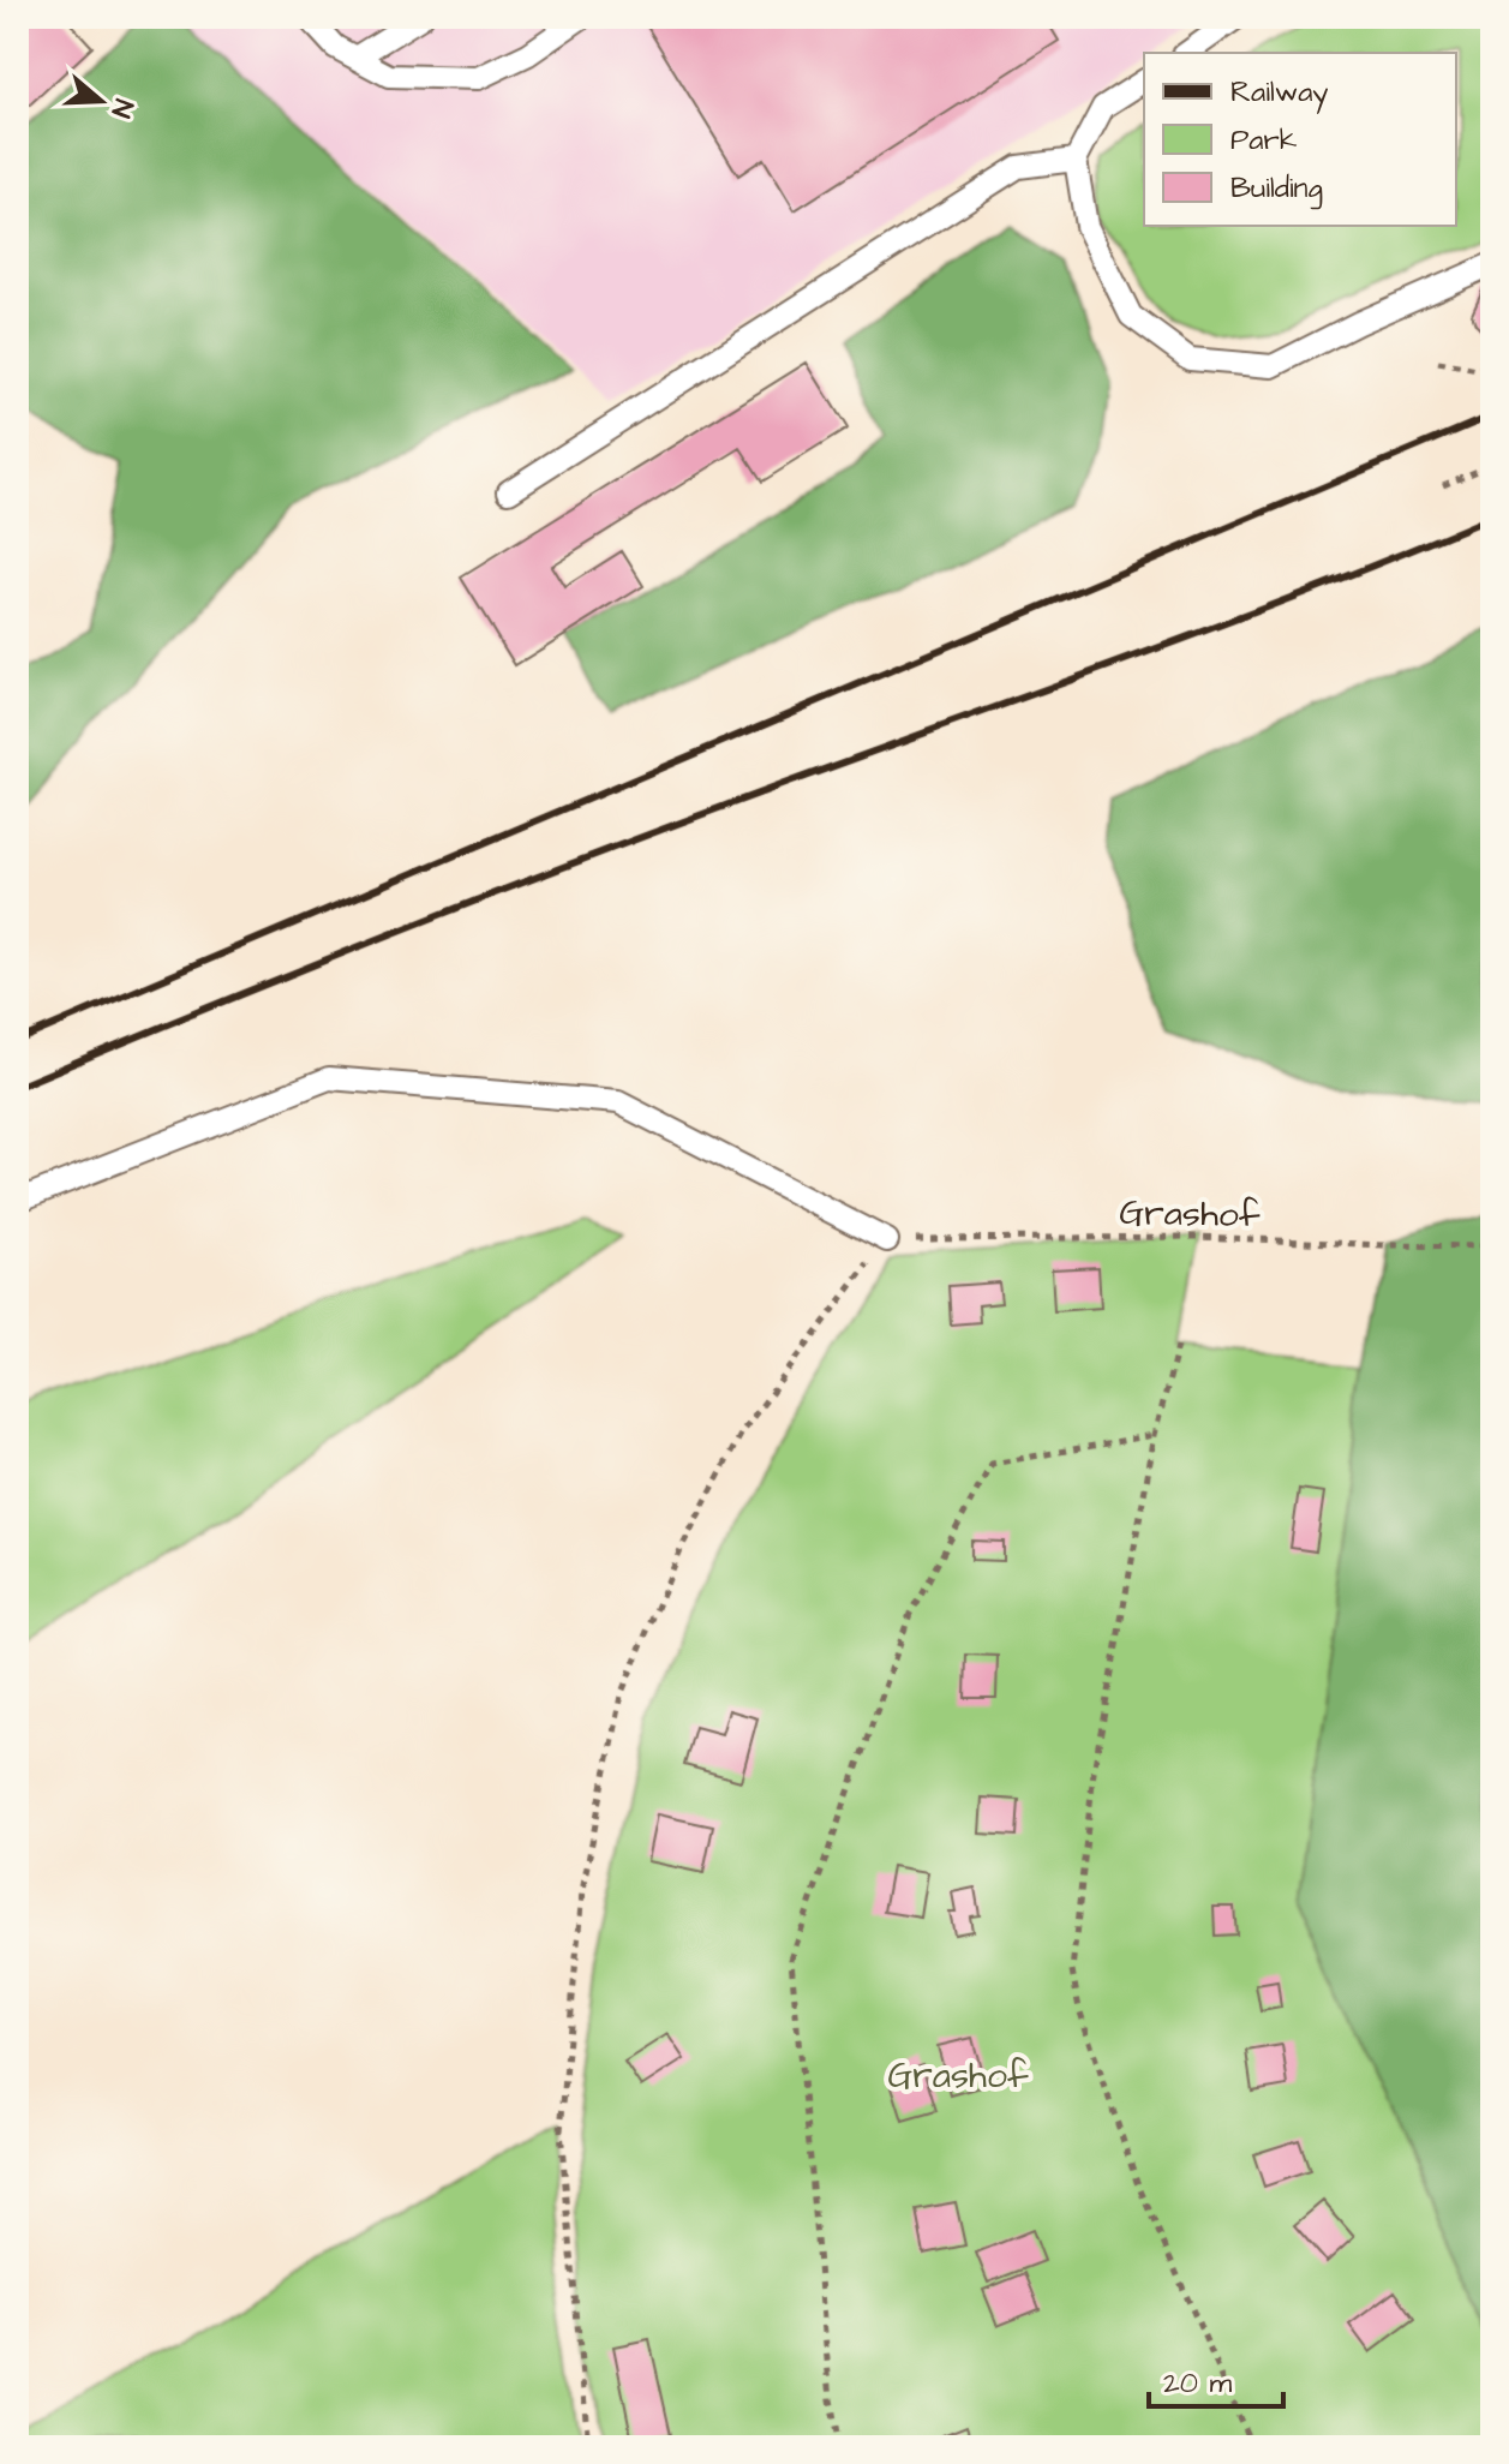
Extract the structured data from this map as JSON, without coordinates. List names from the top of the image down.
{
  "streets": {
    "path": ["Grashof"]
  },
  "parks": ["Grashof"],
  "legend": ["Railway", "Park", "Building"],
  "scale_bar": "20 m",
  "north": "right"
}
